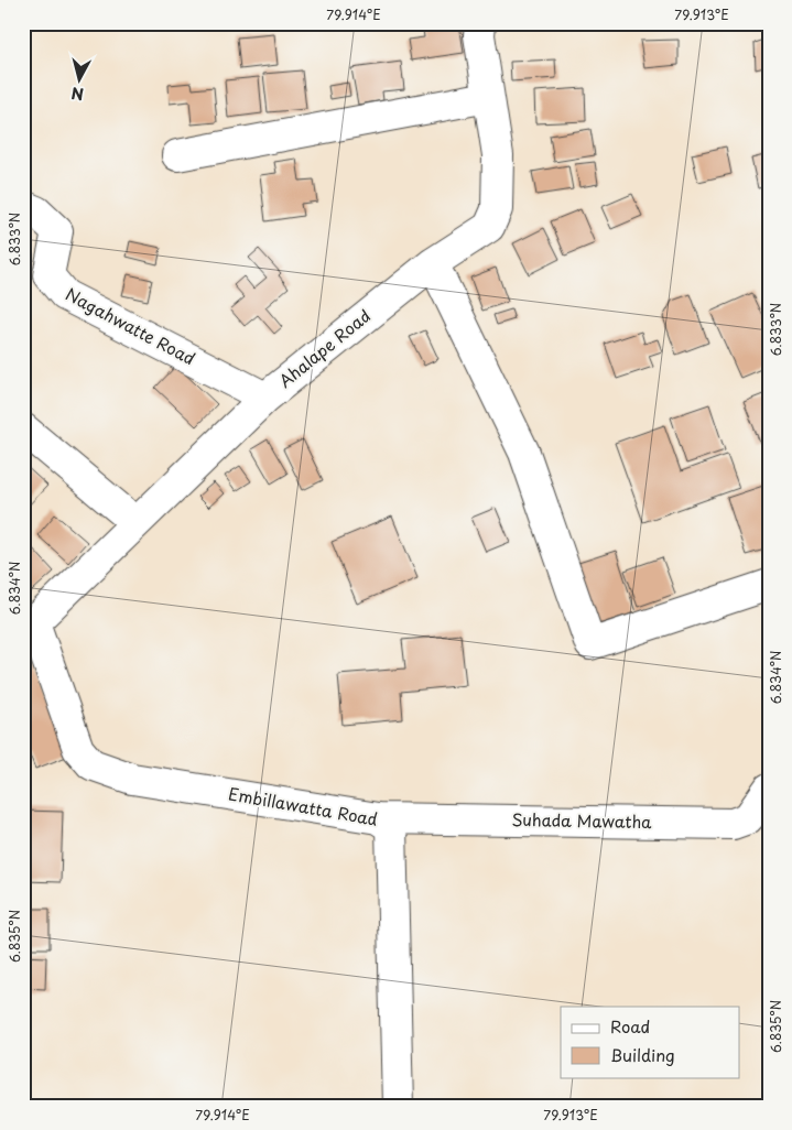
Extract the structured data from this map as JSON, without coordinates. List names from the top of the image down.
{
  "streets": {
    "street": [
      "Nagahwatte Road",
      "Ahalape Road",
      "Embillawatta Road",
      "Suhada Mawatha"
    ]
  },
  "crossings": [
    ["Nagahwatte Road", "Ahalape Road"],
    ["Ahalape Road", "Embillawatta Road"],
    ["Embillawatta Road", "Suhada Mawatha"]
  ],
  "legend": ["Road", "Building"],
  "north": "bottom",
  "coordinates": [
    "79.914°E",
    "79.913°E",
    "6.833°N",
    "6.834°N",
    "6.835°N"
  ]
}
